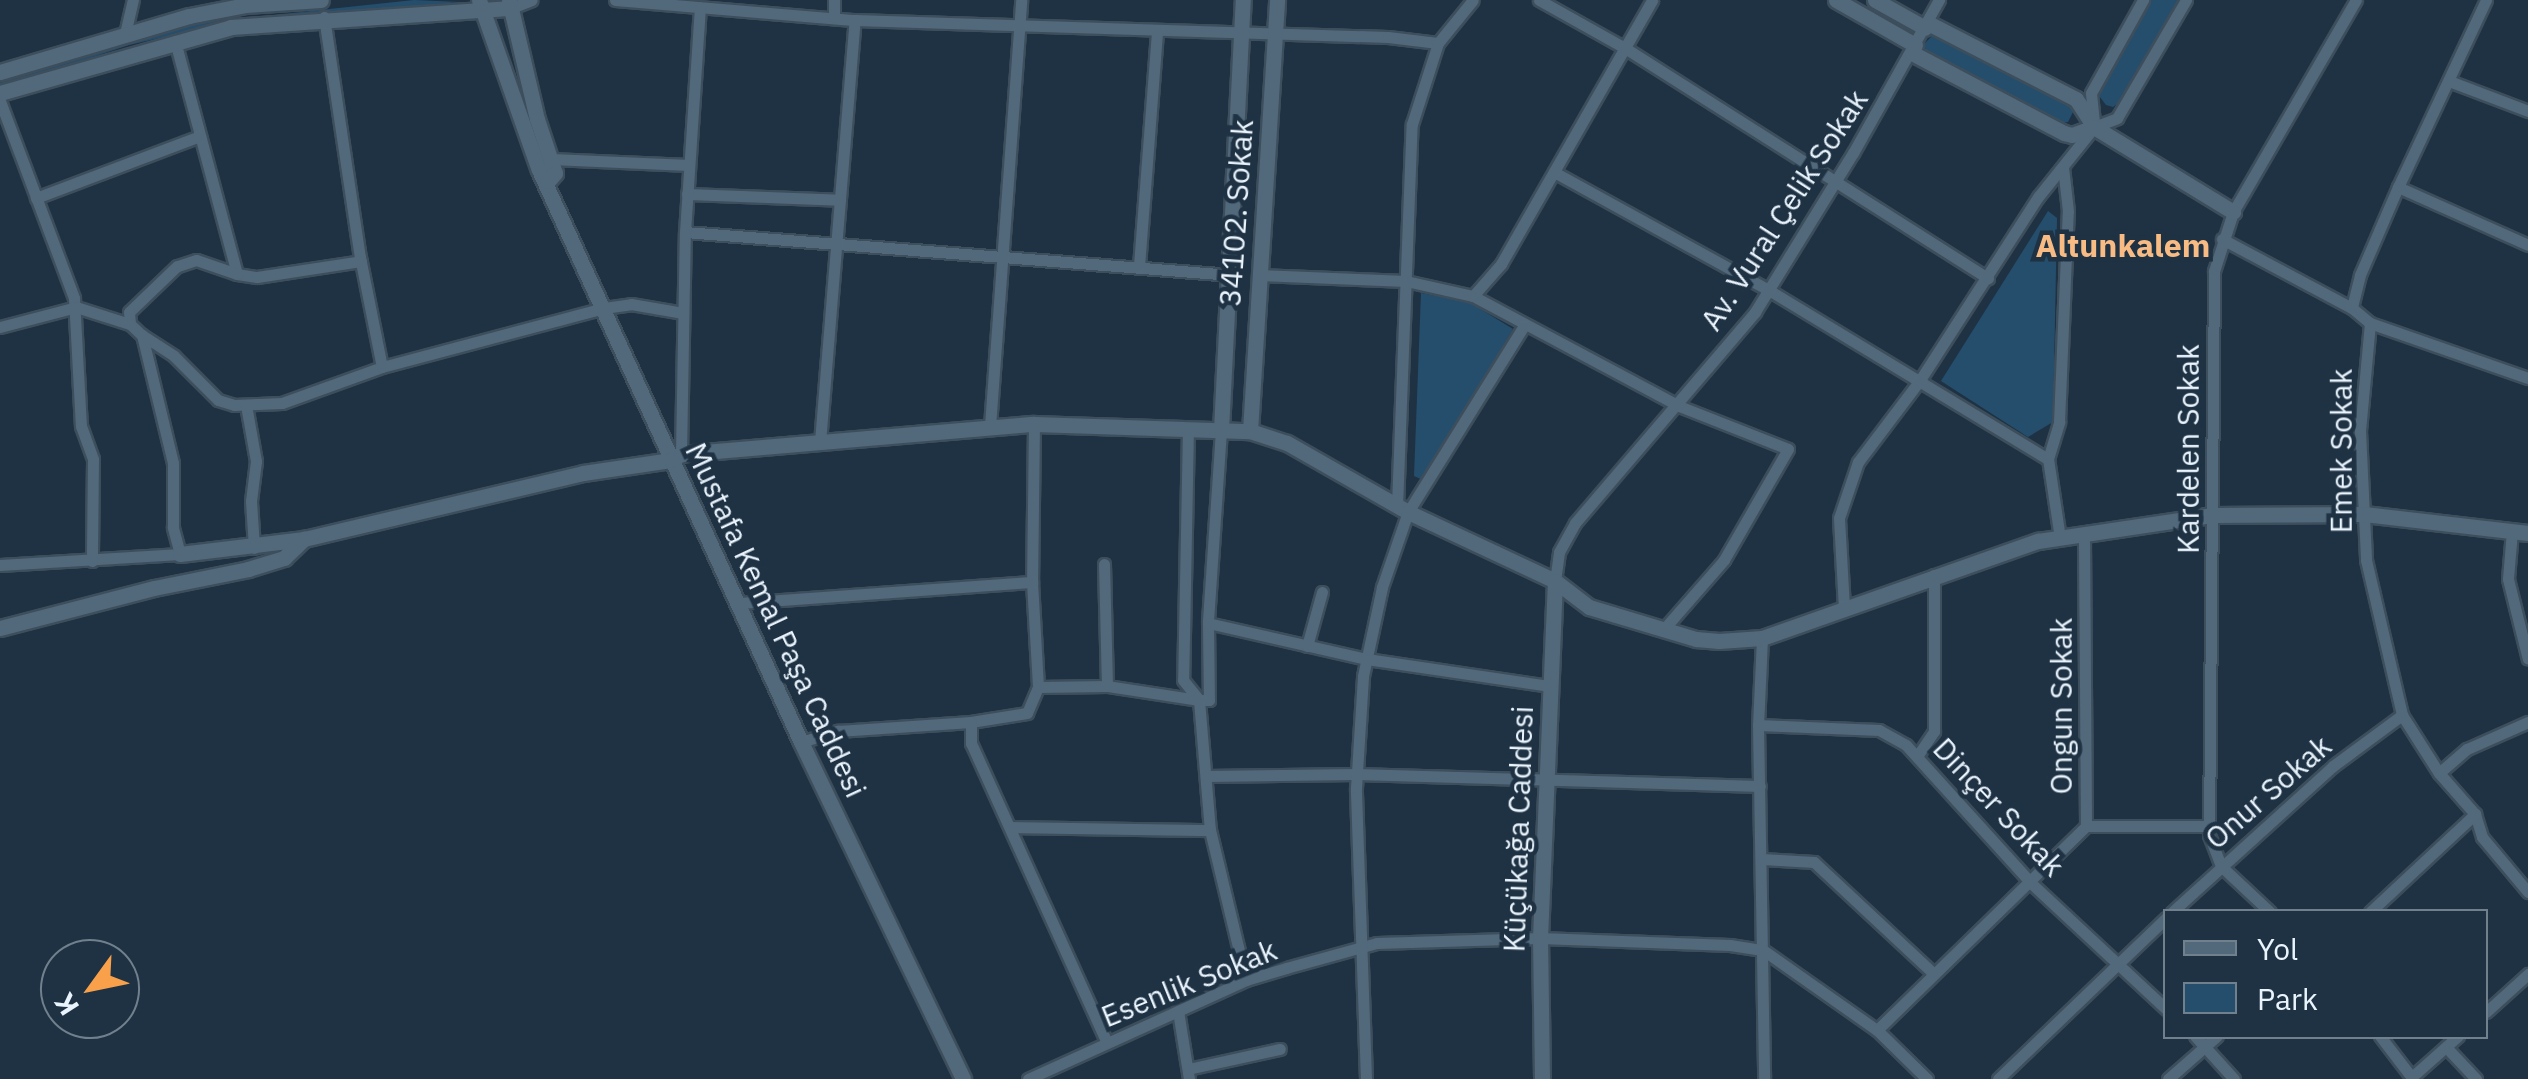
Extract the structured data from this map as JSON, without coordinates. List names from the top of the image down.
{
  "streets": {
    "street": [
      "Av. Vural Çelik Sokak",
      "34102. Sokak",
      "Kardelen Sokak",
      "Emek Sokak",
      "Mustafa Kemal Paşa Caddesi",
      "Ongun Sokak",
      "Onur Sokak",
      "Dinçer Sokak",
      "Küçükağa Caddesi",
      "Esenlik Sokak"
    ]
  },
  "crossings": [
    ["Av. Vural Çelik Sokak", "Küçükağa Caddesi"],
    ["Kardelen Sokak", "Onur Sokak"],
    ["Emek Sokak", "Onur Sokak"],
    ["Ongun Sokak", "Dinçer Sokak"],
    ["Ongun Sokak", "Esenlik Sokak"],
    ["Küçükağa Caddesi", "Esenlik Sokak"]
  ],
  "districts": ["Altunkalem"],
  "legend": ["Yol", "Park"],
  "north": "bottom left"
}
